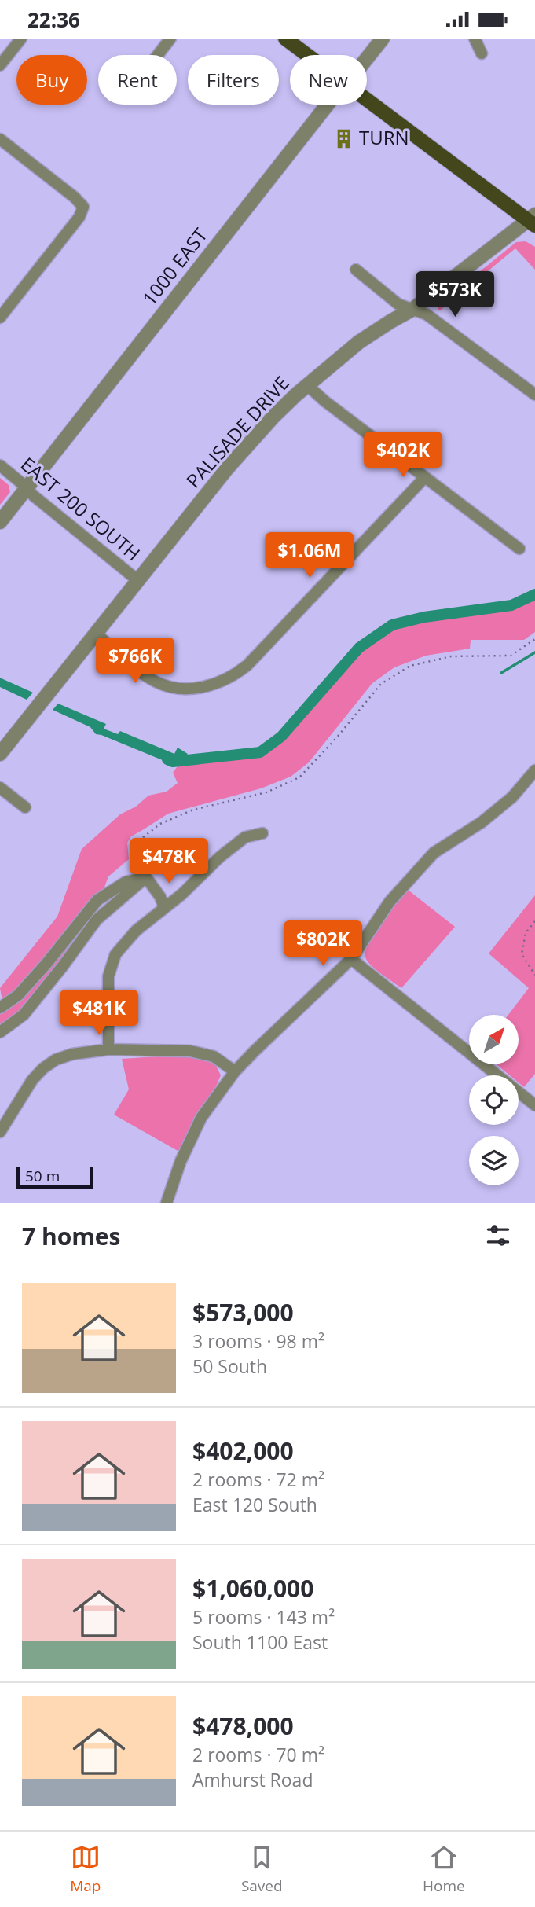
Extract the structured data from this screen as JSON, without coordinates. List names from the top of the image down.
{
  "streets": {
    "street": ["1000 EAST", "PALISADE DRIVE", "EAST 200 SOUTH"]
  },
  "crossings": [
    ["1000 EAST", "EAST 200 SOUTH"],
    ["PALISADE DRIVE", "EAST 200 SOUTH"]
  ],
  "places": {
    "building": ["TURN"]
  },
  "scale_bar": "50 m",
  "north": "top right",
  "page": {
    "status": "22:36",
    "chip": [
      "Buy",
      "Rent",
      "Filters",
      "New"
    ],
    "price": [
      "$573K",
      "$402K",
      "$1.06M",
      "$766K",
      "$478K",
      "$802K",
      "$481K"
    ],
    "scale": "50 m",
    "heading": "7 homes",
    "list": [
      {
        "name": "$573,000",
        "note": "3 rooms · 98 m² · 50 South"
      },
      {
        "name": "$402,000",
        "note": "2 rooms · 72 m² · East 120 South"
      },
      {
        "name": "$1,060,000",
        "note": "5 rooms · 143 m² · South 1100 East"
      },
      {
        "name": "$478,000",
        "note": "2 rooms · 70 m² · Amhurst Road"
      }
    ],
    "tabs": ["Map", "Saved", "Home"]
  }
}
